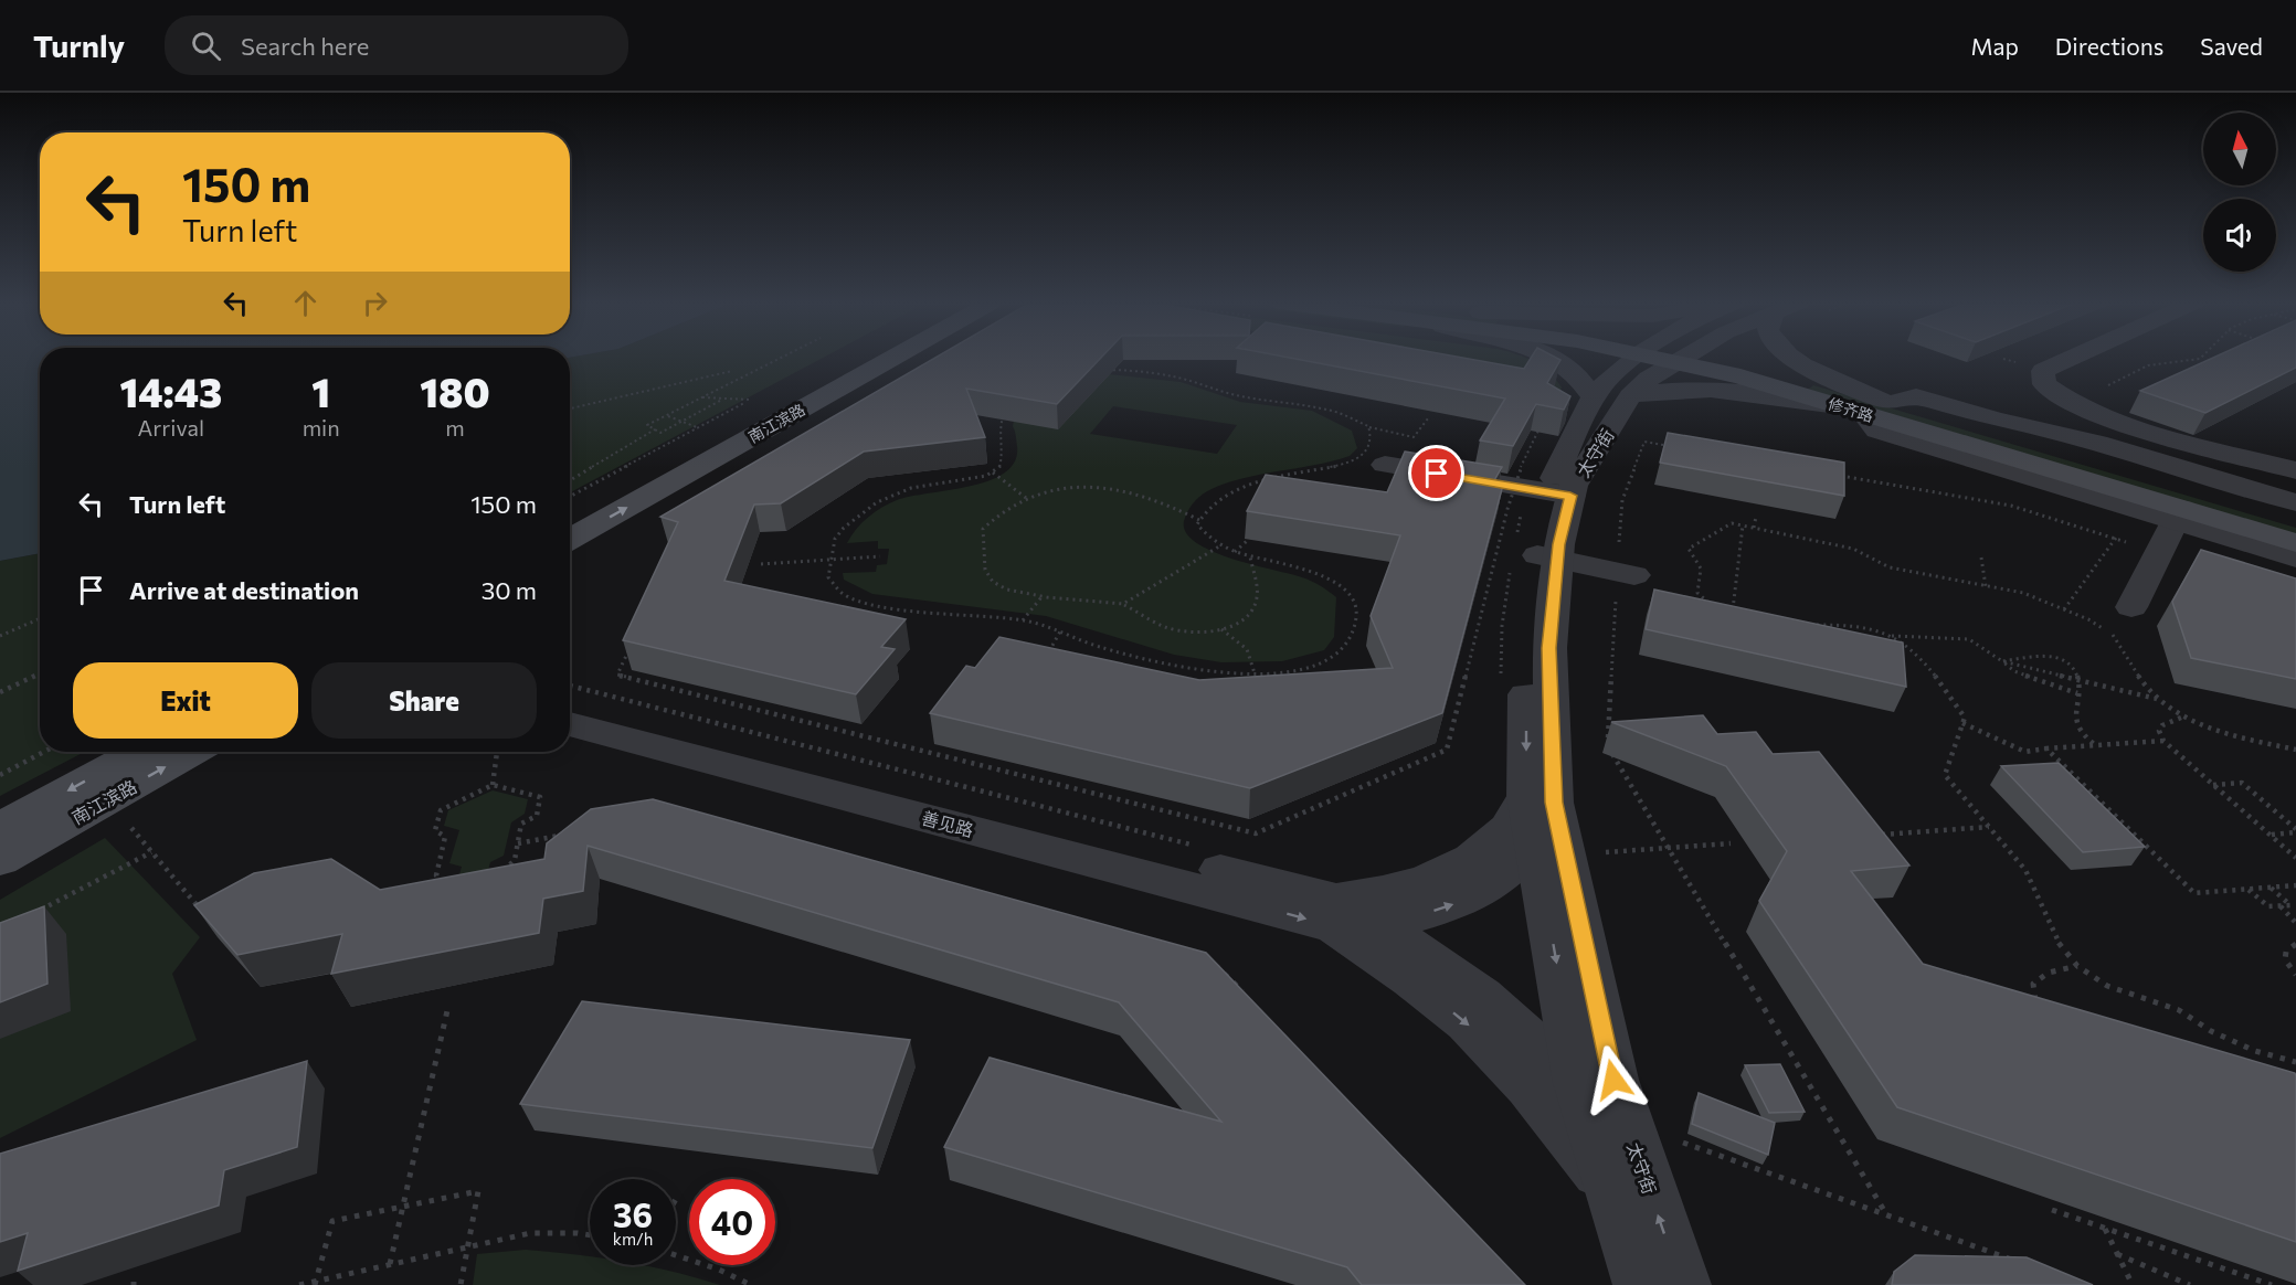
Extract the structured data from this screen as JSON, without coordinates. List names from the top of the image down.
{
  "streets": {
    "main road": ["修齐路", "南江滨路"],
    "street": ["太守街", "善见路"]
  },
  "north": "top",
  "page": {
    "header": "Turnly",
    "search": "Search here",
    "nav": ["Map", "Directions", "Saved"],
    "turn": ["150 m", "Turn left"],
    "eta": [
      "14:43",
      "Arrival",
      "1",
      "min",
      "180",
      "m"
    ],
    "list": [
      {
        "name": "Turn left",
        "value": "150 m"
      },
      {
        "name": "Arrive at destination",
        "value": "30 m"
      }
    ],
    "buttons": ["Exit", "Share"],
    "speed": "36 km/h",
    "limit": "40"
  }
}
